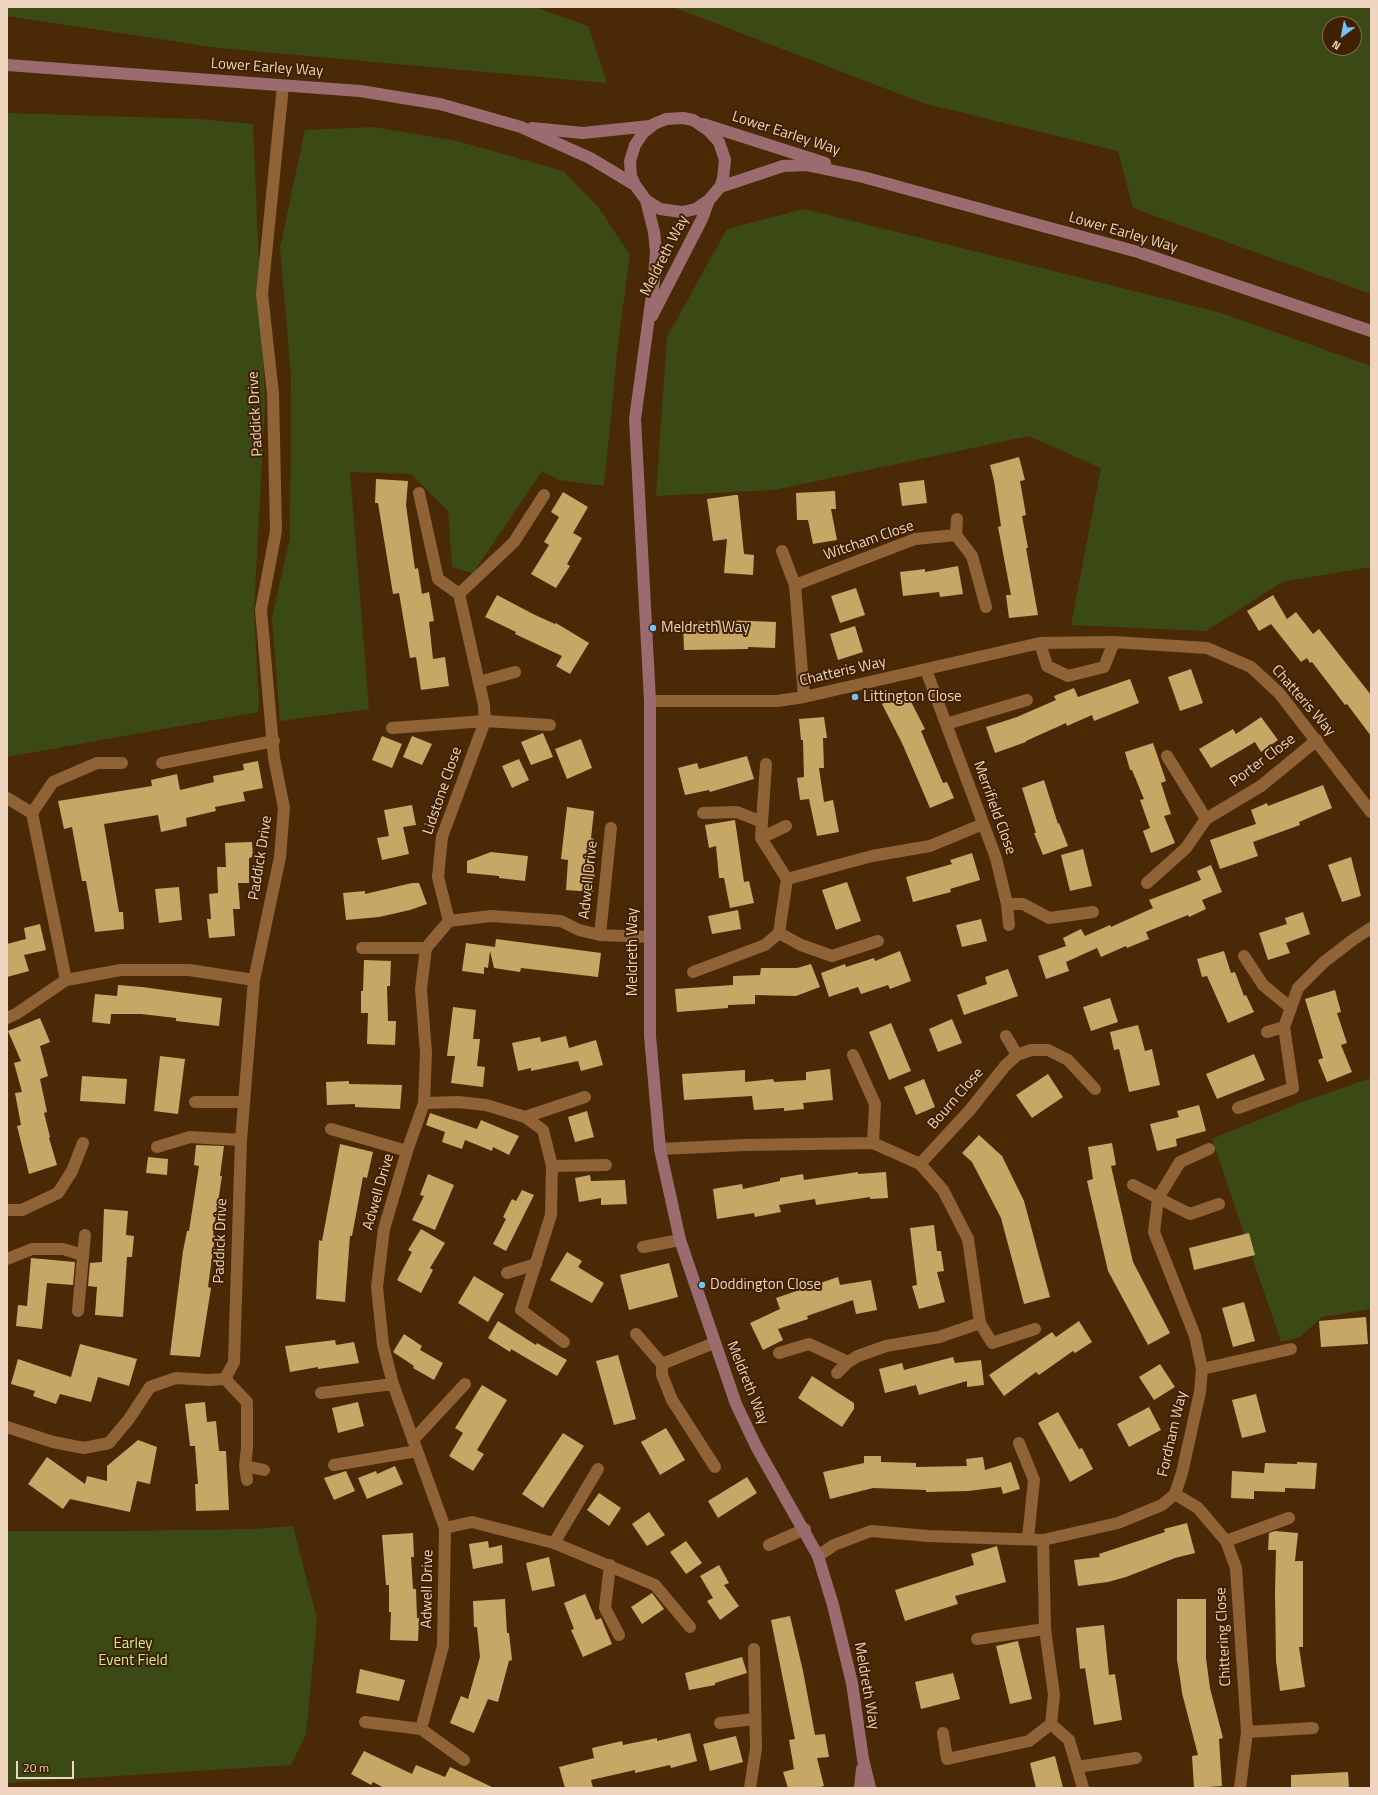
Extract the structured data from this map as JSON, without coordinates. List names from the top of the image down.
{
  "streets": {
    "main road": ["Lower Earley Way", "Meldreth Way"],
    "street": [
      "Paddick Drive",
      "Witcham Close",
      "Chatteris Way",
      "Porter Close",
      "Lidstone Close",
      "Merrifield Close",
      "Adwell Drive",
      "Bourn Close",
      "Fordham Way",
      "Chittering Close"
    ]
  },
  "crossings": [
    ["Lower Earley Way", "Meldreth Way"],
    ["Lower Earley Way", "Paddick Drive"],
    ["Meldreth Way", "Chatteris Way"],
    ["Meldreth Way", "Adwell Drive"],
    ["Meldreth Way", "Fordham Way"],
    ["Chatteris Way", "Porter Close"],
    ["Chatteris Way", "Merrifield Close"],
    ["Lidstone Close", "Adwell Drive"],
    ["Fordham Way", "Chittering Close"]
  ],
  "parks": ["Earley Event Field"],
  "places": ["Meldreth Way", "Littington Close", "Doddington Close"],
  "scale_bar": "20 m",
  "north": "bottom left"
}
